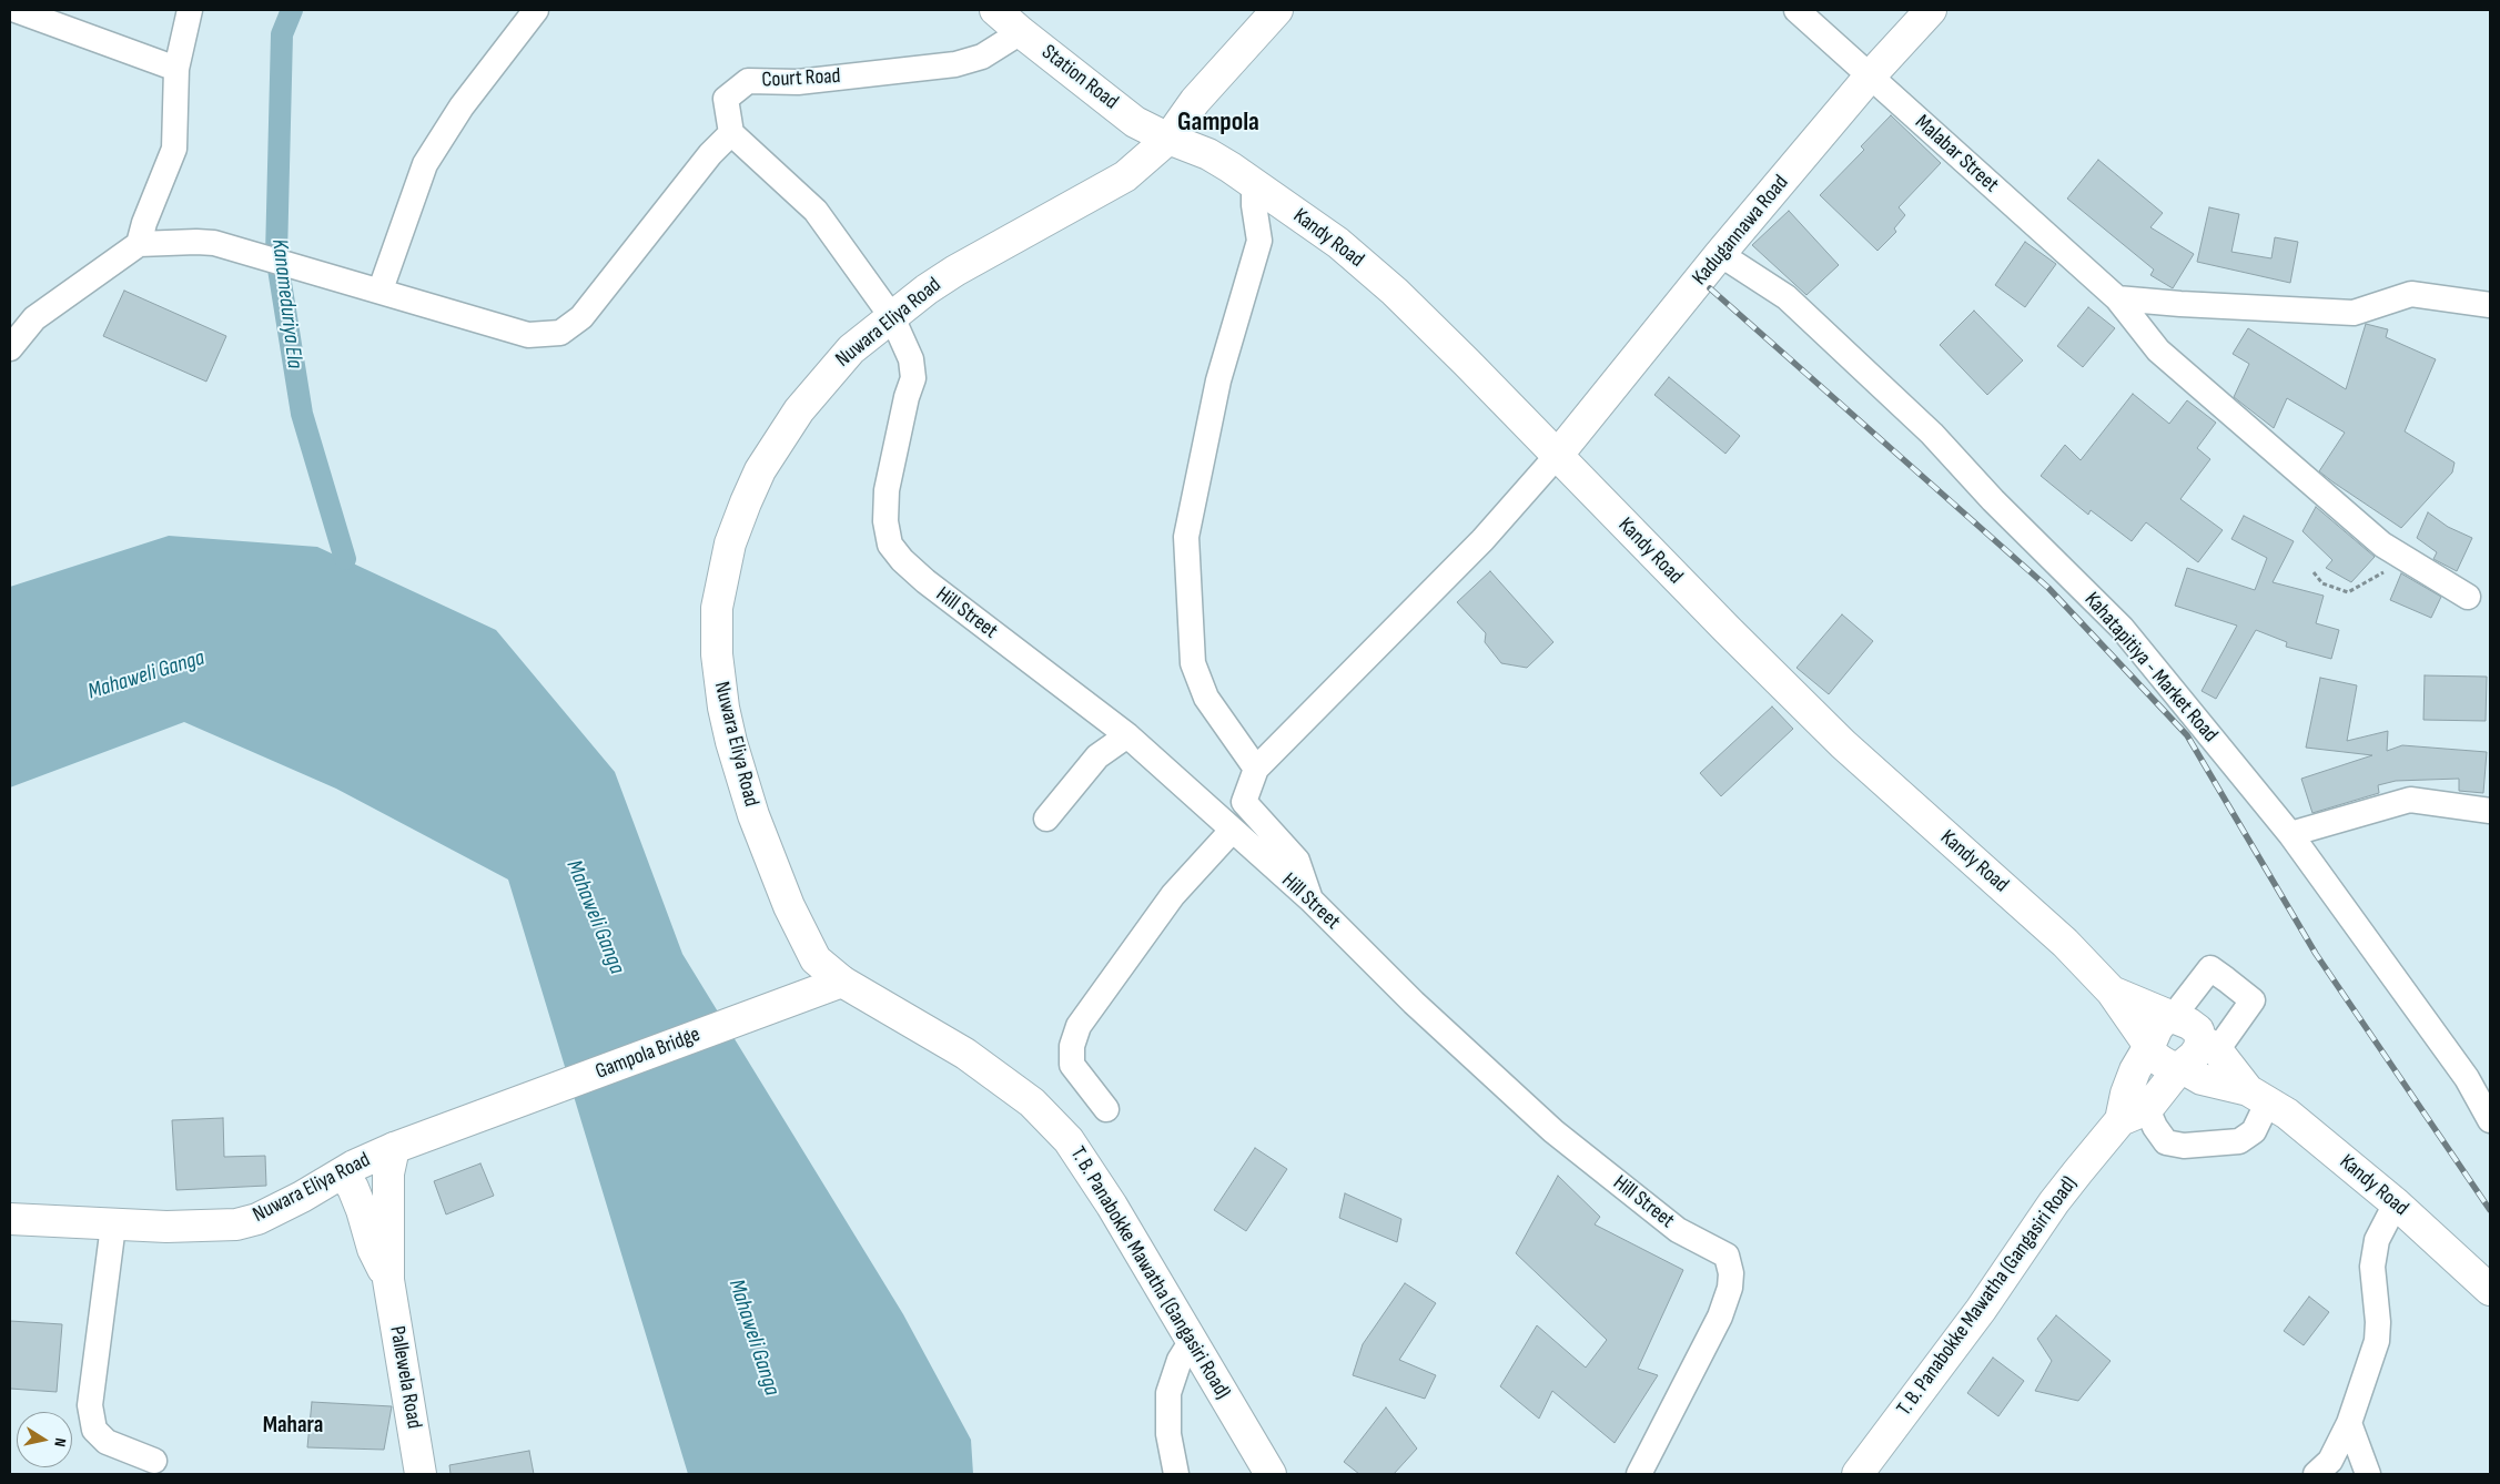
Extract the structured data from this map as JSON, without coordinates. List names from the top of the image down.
{
  "streets": {
    "main road": [
      "Station Road",
      "Kadugannawa Road",
      "Kandy Road",
      "Nuwara Eliya Road",
      "Gampola Bridge",
      "T. B. Panabokke Mawatha (Gangasiri Road)",
      "Pallewela Road"
    ],
    "street": [
      "Court Road",
      "Malabar Street",
      "Hill Street",
      "Kahatapitiya - Market Road"
    ]
  },
  "crossings": [
    ["Station Road", "Court Road"],
    ["Station Road", "Kandy Road"],
    ["Station Road", "Nuwara Eliya Road"],
    ["Malabar Street", "Kadugannawa Road"],
    ["Kadugannawa Road", "Kandy Road"],
    ["Kadugannawa Road", "Kahatapitiya - Market Road"],
    ["Kandy Road", "Nuwara Eliya Road"],
    ["Kandy Road", "T. B. Panabokke Mawatha (Gangasiri Road)"],
    ["Nuwara Eliya Road", "Hill Street"],
    ["Nuwara Eliya Road", "Gampola Bridge"],
    ["Nuwara Eliya Road", "T. B. Panabokke Mawatha (Gangasiri Road)"],
    ["Nuwara Eliya Road", "Pallewela Road"],
    ["Gampola Bridge", "T. B. Panabokke Mawatha (Gangasiri Road)"]
  ],
  "districts": ["Gampola", "Mahara"],
  "water": ["Kanameduriya Ela", "Mahaweli Ganga"],
  "north": "right"
}
